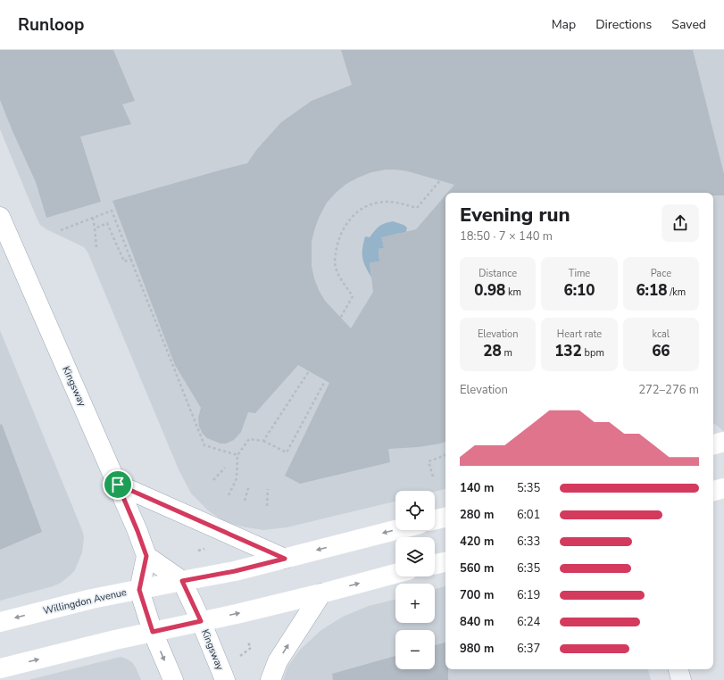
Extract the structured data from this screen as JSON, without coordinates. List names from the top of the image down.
{
  "streets": {
    "main road": ["Kingsway", "Willingdon Avenue"]
  },
  "crossings": [
    ["Kingsway", "Willingdon Avenue"]
  ],
  "page": {
    "header": "Runloop",
    "nav": ["Map", "Directions", "Saved"],
    "heading": ["Evening run", "18:50 · 7 × 140 m"],
    "stats": [
      ["Distance", "0.98 km"],
      ["Time", "6:10"],
      ["Pace", "6:18 /km"],
      ["Elevation", "28 m"],
      ["Heart rate", "132 bpm"],
      ["kcal", "66"]
    ],
    "chart": ["Elevation", "272–276 m"],
    "list": [
      {
        "name": "140 m",
        "note": "5:35"
      },
      {
        "name": "280 m",
        "note": "6:01"
      },
      {
        "name": "420 m",
        "note": "6:33"
      },
      {
        "name": "560 m",
        "note": "6:35"
      },
      {
        "name": "700 m",
        "note": "6:19"
      },
      {
        "name": "840 m",
        "note": "6:24"
      },
      {
        "name": "980 m",
        "note": "6:37"
      }
    ],
    "map_buttons": ["+", "−"]
  }
}
